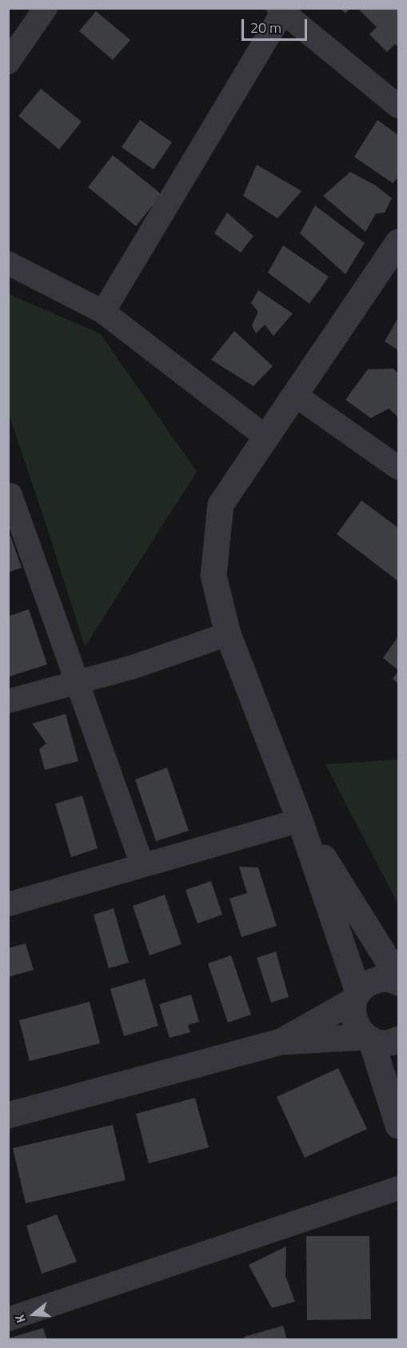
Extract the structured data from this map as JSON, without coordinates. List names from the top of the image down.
{
  "scale_bar": "20 m",
  "north": "left"
}
